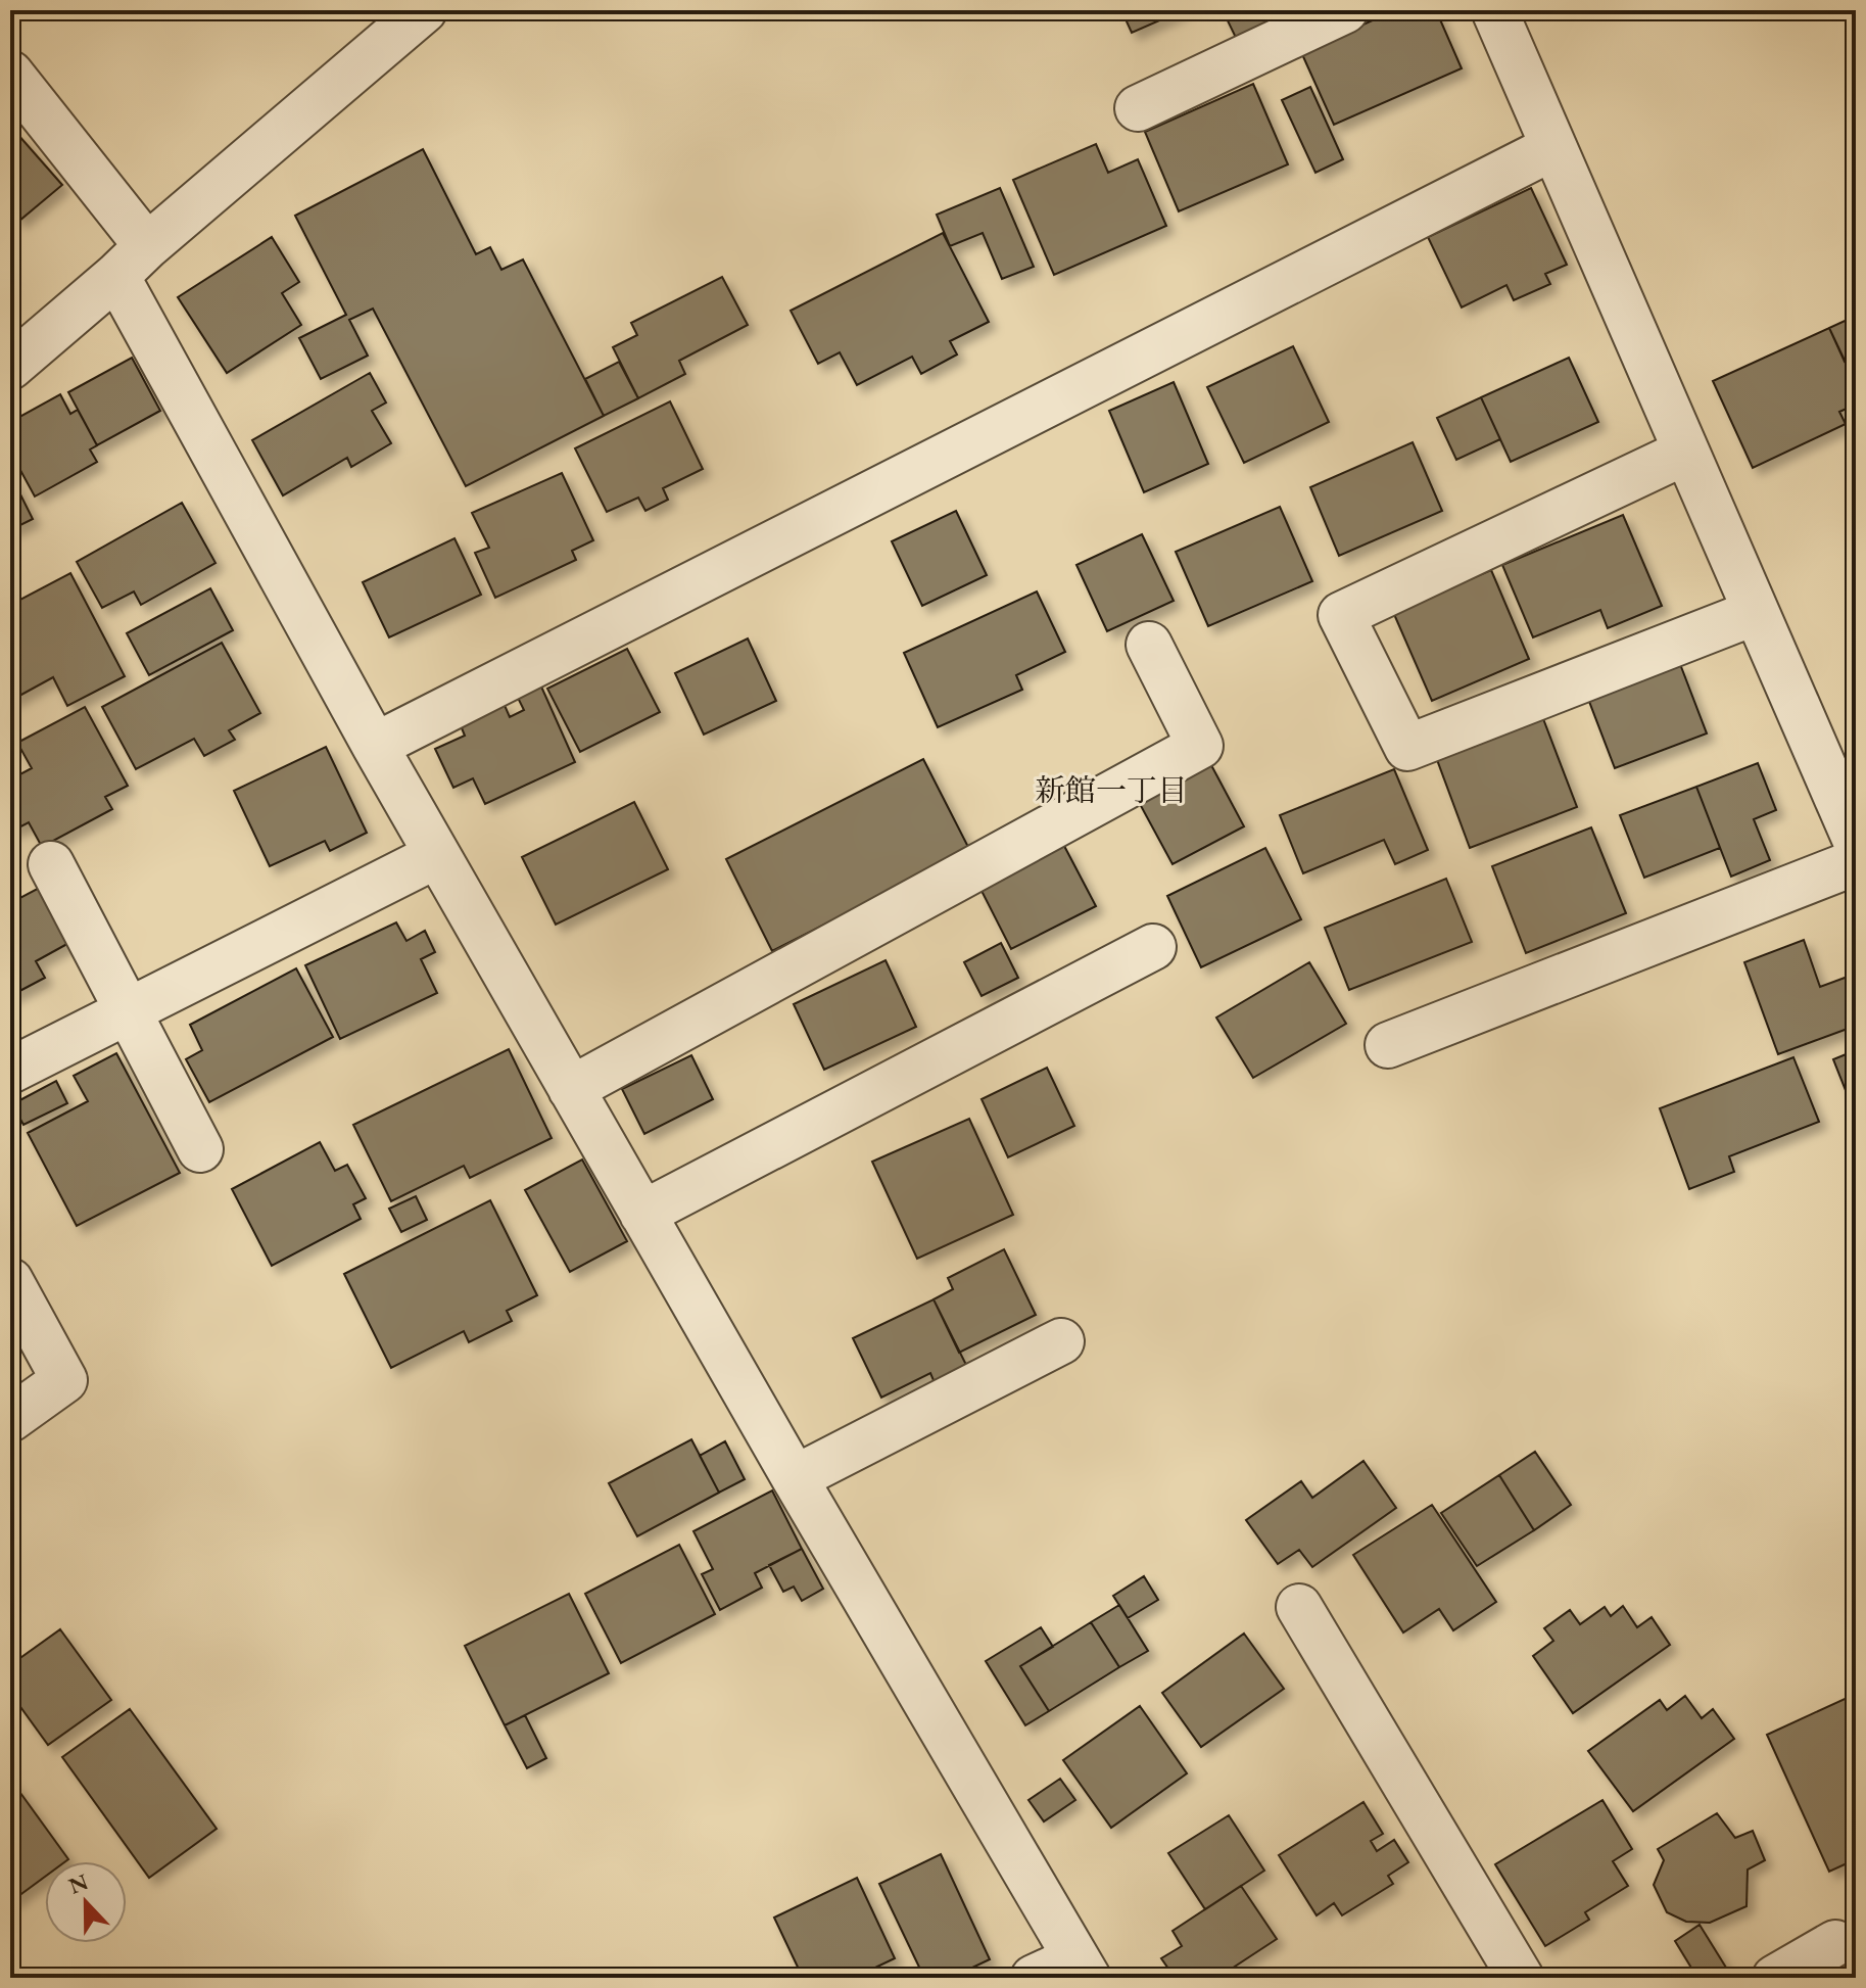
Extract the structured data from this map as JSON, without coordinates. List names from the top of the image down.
{
  "districts": ["新館一丁目"],
  "north": "top"
}
